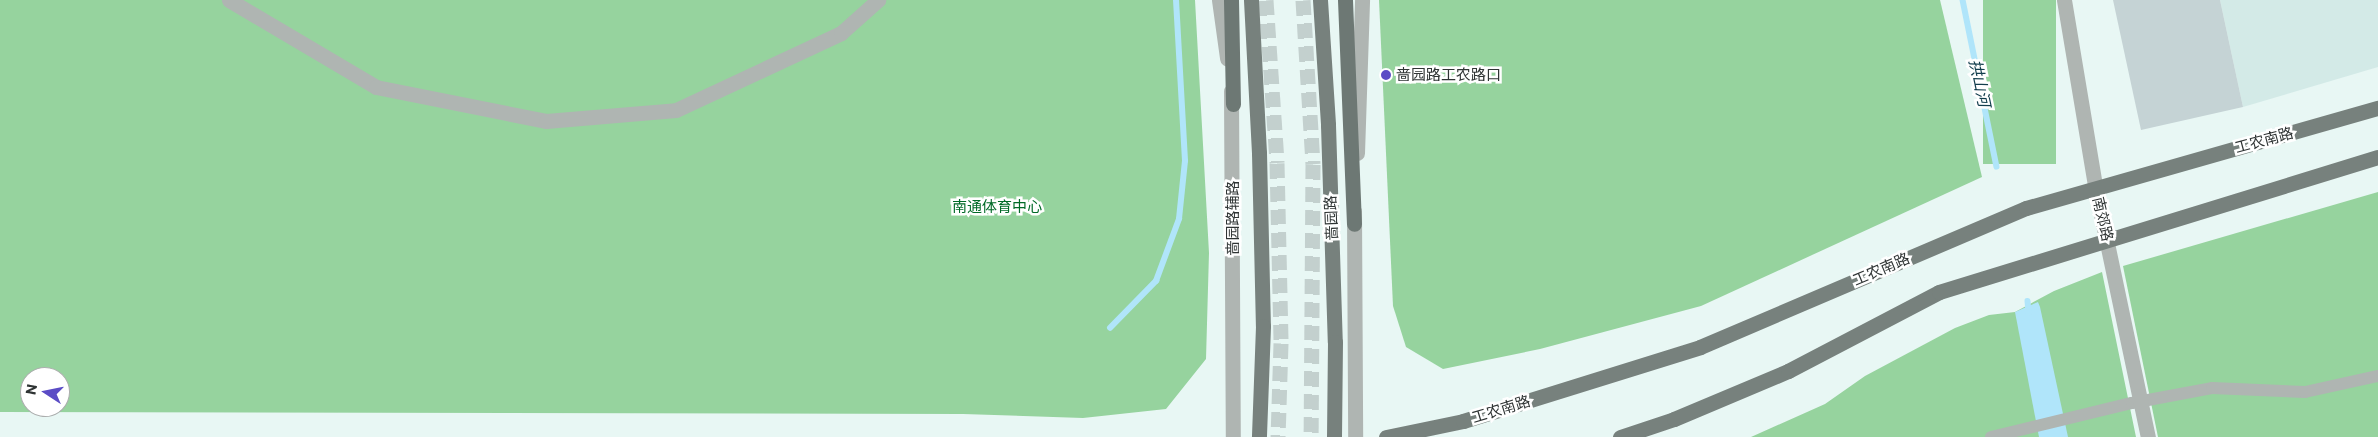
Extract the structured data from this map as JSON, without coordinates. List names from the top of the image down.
{
  "streets": {
    "main road": ["工农南路", "啬园路"],
    "street": ["啬园路辅路", "南郊路"]
  },
  "crossings": [
    ["工农南路", "南郊路"]
  ],
  "water": ["拱山河"],
  "parks": ["南通体育中心"],
  "places": ["啬园路工农路口"],
  "north": "left"
}
